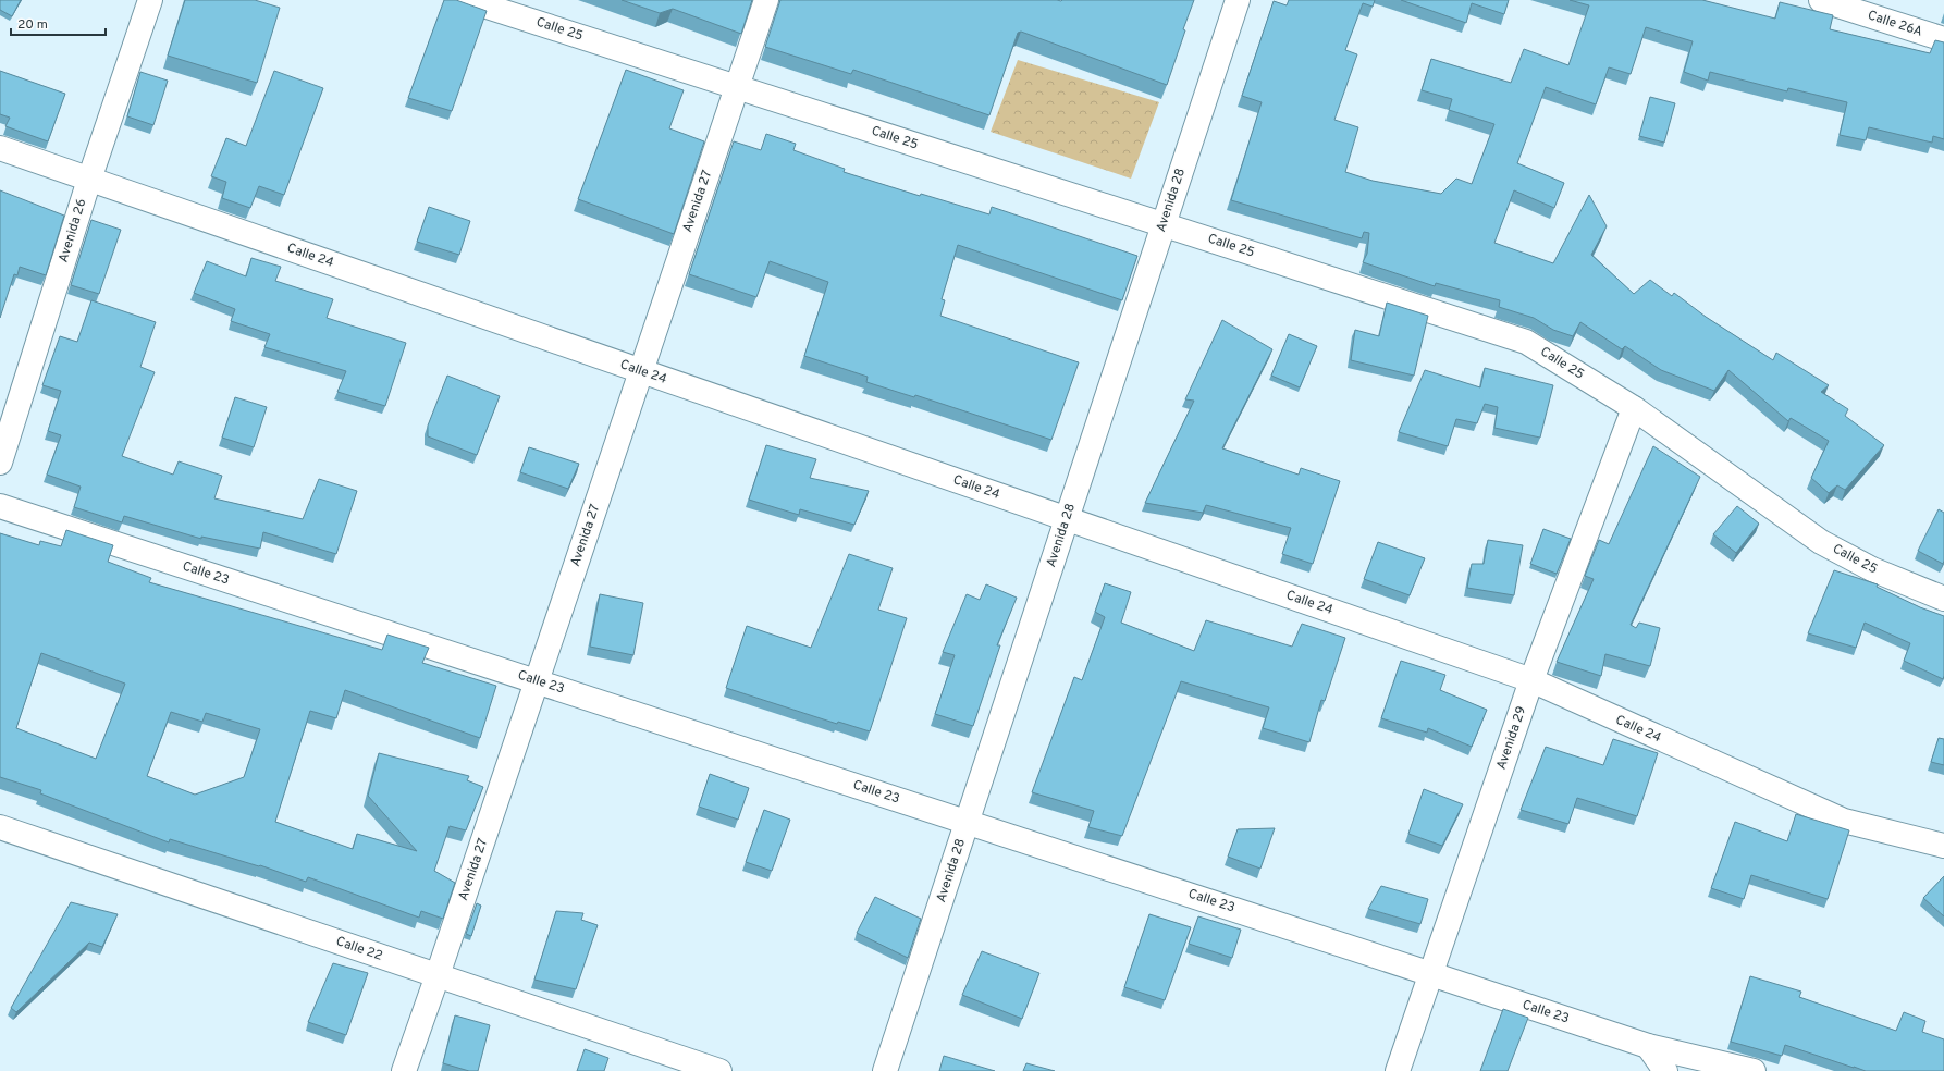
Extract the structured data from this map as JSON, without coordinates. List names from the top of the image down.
{
  "streets": {
    "street": [
      "Calle 26A",
      "Calle 25",
      "Avenida 28",
      "Avenida 27",
      "Avenida 26",
      "Calle 24",
      "Calle 23",
      "Avenida 29",
      "Calle 22"
    ]
  },
  "crossings": [
    ["Calle 25", "Avenida 28"],
    ["Calle 25", "Avenida 27"],
    ["Calle 25", "Avenida 29"],
    ["Avenida 28", "Calle 24"],
    ["Avenida 28", "Calle 23"],
    ["Avenida 27", "Calle 24"],
    ["Avenida 27", "Calle 23"],
    ["Avenida 27", "Calle 22"],
    ["Avenida 26", "Calle 24"],
    ["Calle 24", "Avenida 29"],
    ["Calle 23", "Avenida 29"]
  ],
  "scale_bar": "20 m"
}
